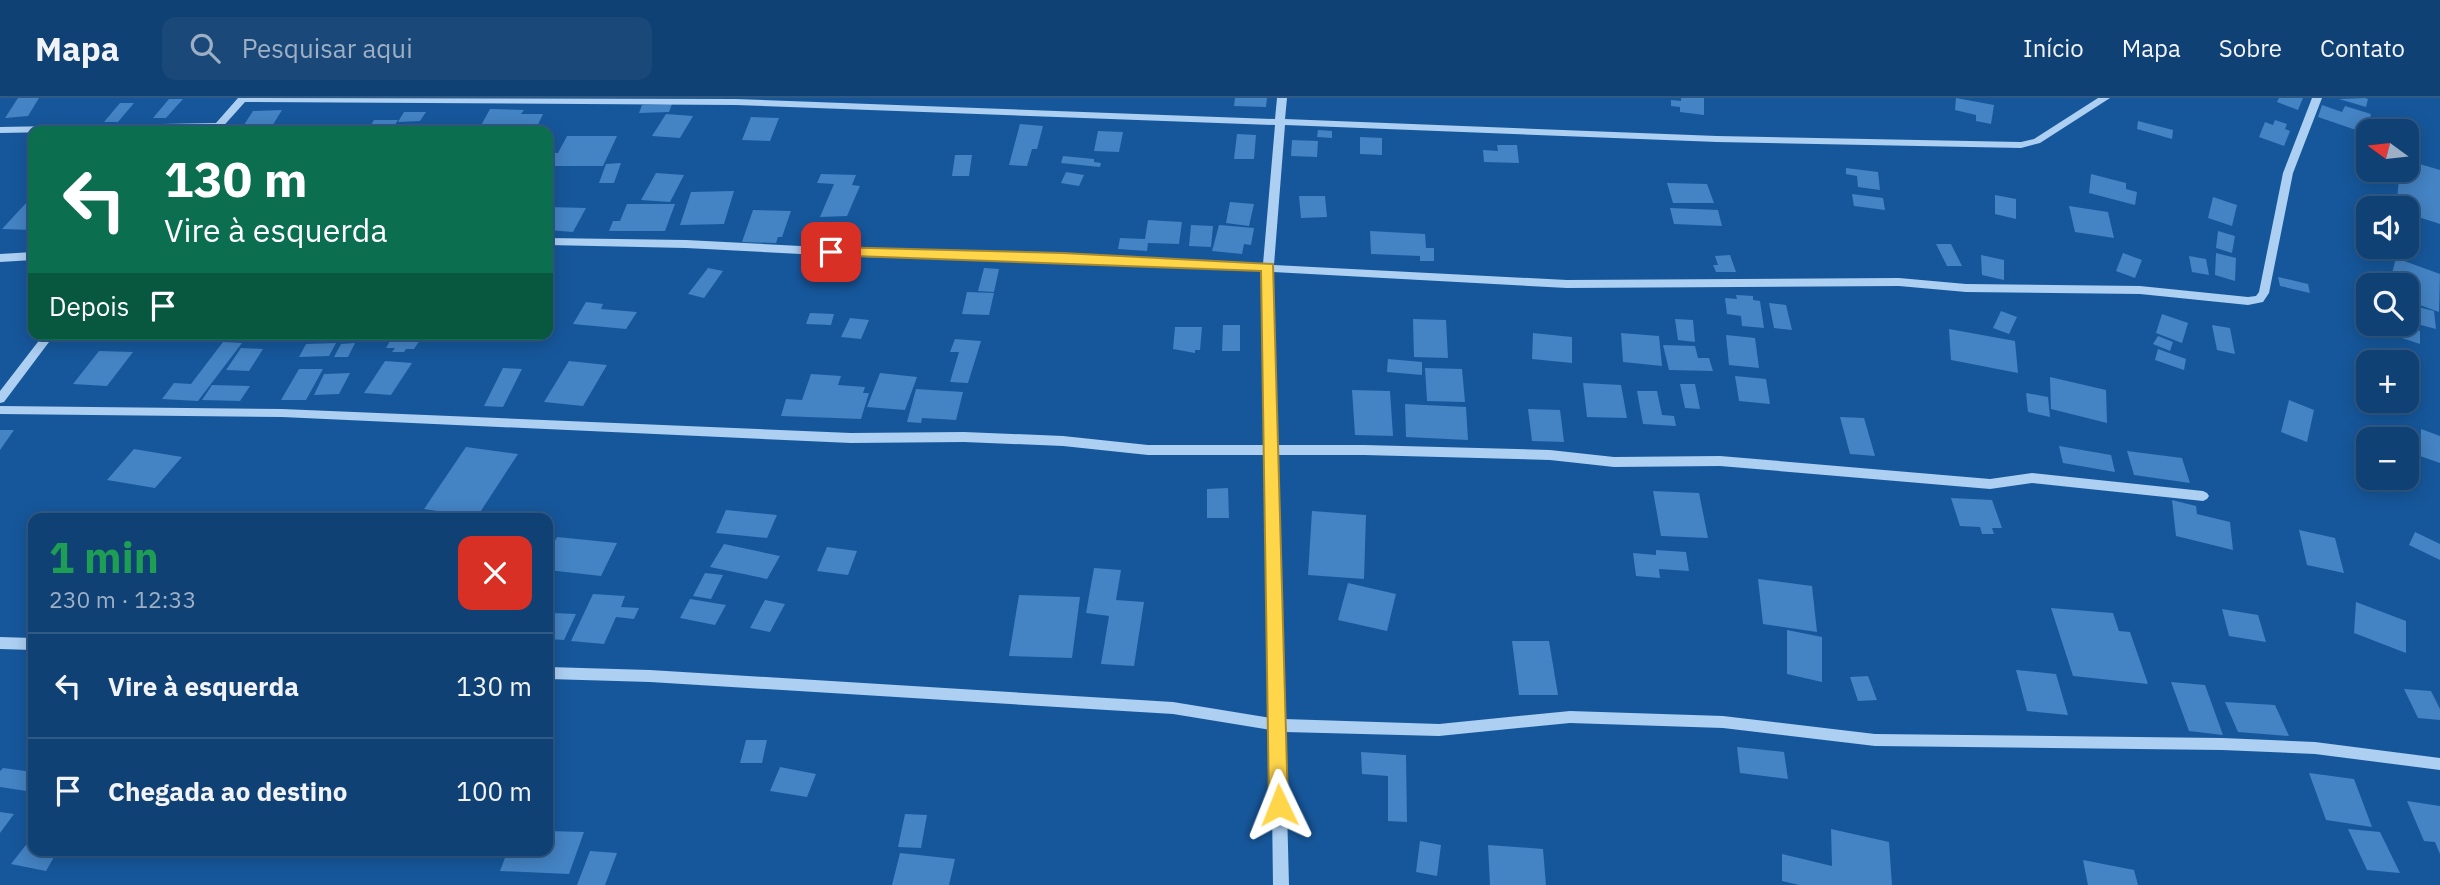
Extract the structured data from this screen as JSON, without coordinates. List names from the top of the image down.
{
  "north": "left",
  "page": {
    "header": "Mapa",
    "search": "Pesquisar aqui",
    "nav": [
      "Início",
      "Mapa",
      "Sobre",
      "Contato"
    ],
    "map_buttons": ["+", "−"],
    "turn": ["130 m", "Vire à esquerda"],
    "then": "Depois",
    "heading": ["1 min", "230 m · 12:33"],
    "list": [
      {
        "name": "Vire à esquerda",
        "value": "130 m"
      },
      {
        "name": "Chegada ao destino",
        "value": "100 m"
      }
    ]
  }
}
